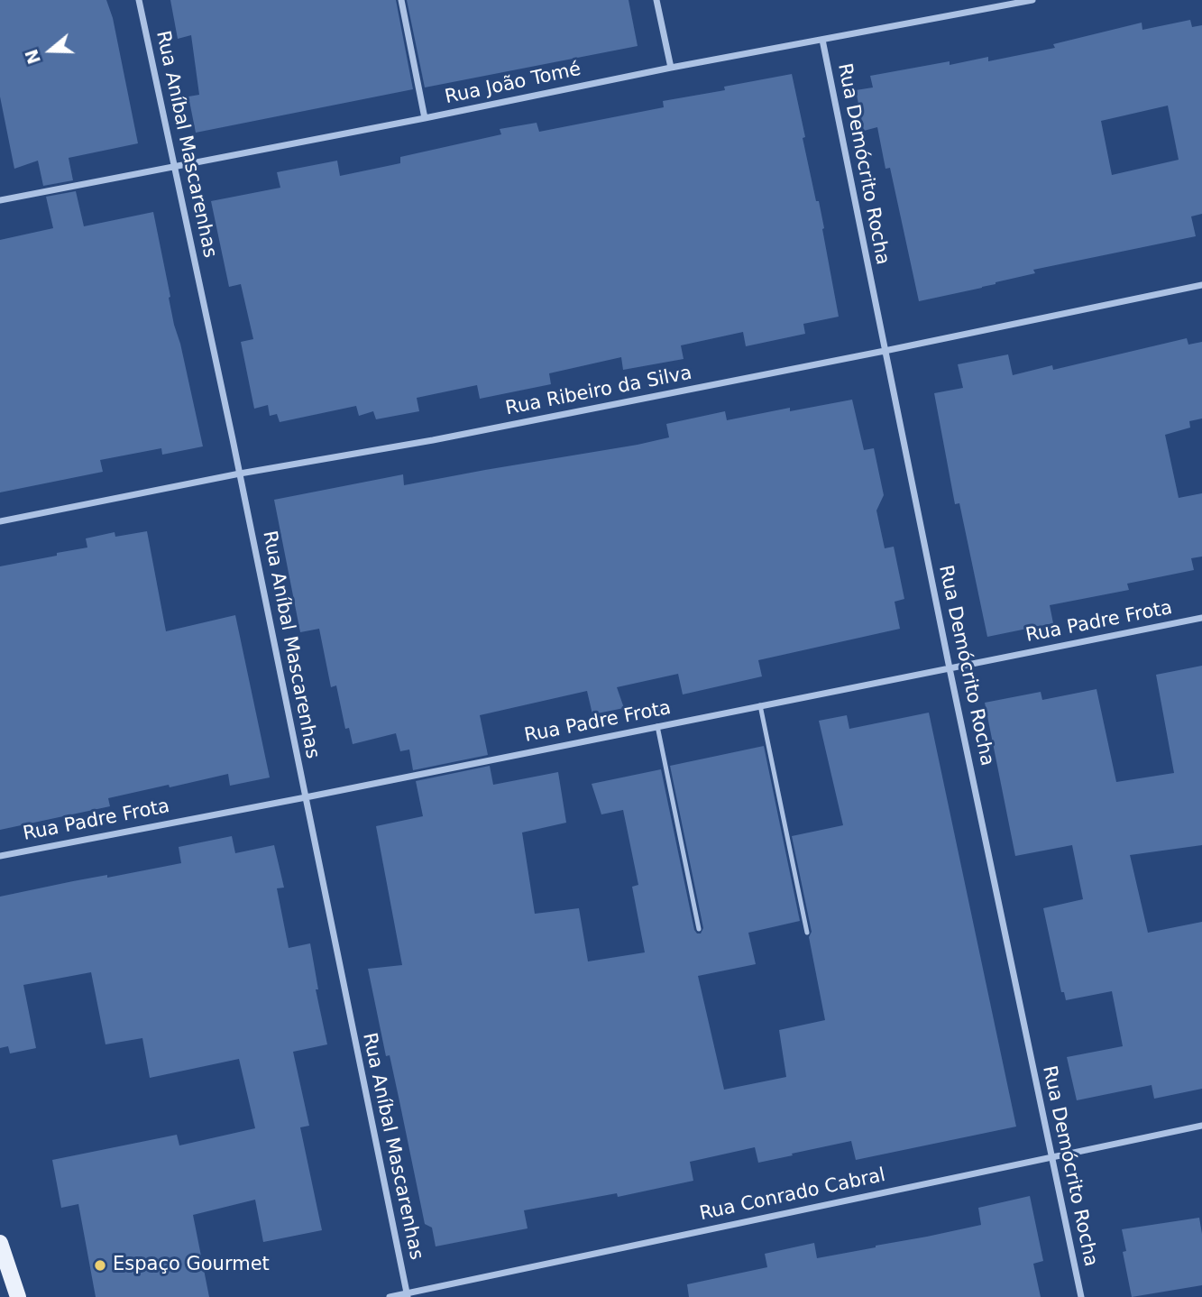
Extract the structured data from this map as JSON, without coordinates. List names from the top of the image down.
{
  "streets": {
    "street": [
      "Rua João Tomé",
      "Rua Aníbal Mascarenhas",
      "Rua Demócrito Rocha",
      "Rua Ribeiro da Silva",
      "Rua Padre Frota",
      "Rua Conrado Cabral"
    ]
  },
  "crossings": [
    ["Rua João Tomé", "Rua Aníbal Mascarenhas"],
    ["Rua João Tomé", "Rua Demócrito Rocha"],
    ["Rua Aníbal Mascarenhas", "Rua Ribeiro da Silva"],
    ["Rua Aníbal Mascarenhas", "Rua Padre Frota"],
    ["Rua Aníbal Mascarenhas", "Rua Conrado Cabral"],
    ["Rua Demócrito Rocha", "Rua Ribeiro da Silva"],
    ["Rua Demócrito Rocha", "Rua Padre Frota"],
    ["Rua Demócrito Rocha", "Rua Conrado Cabral"]
  ],
  "places": ["Espaço Gourmet"],
  "north": "left"
}
